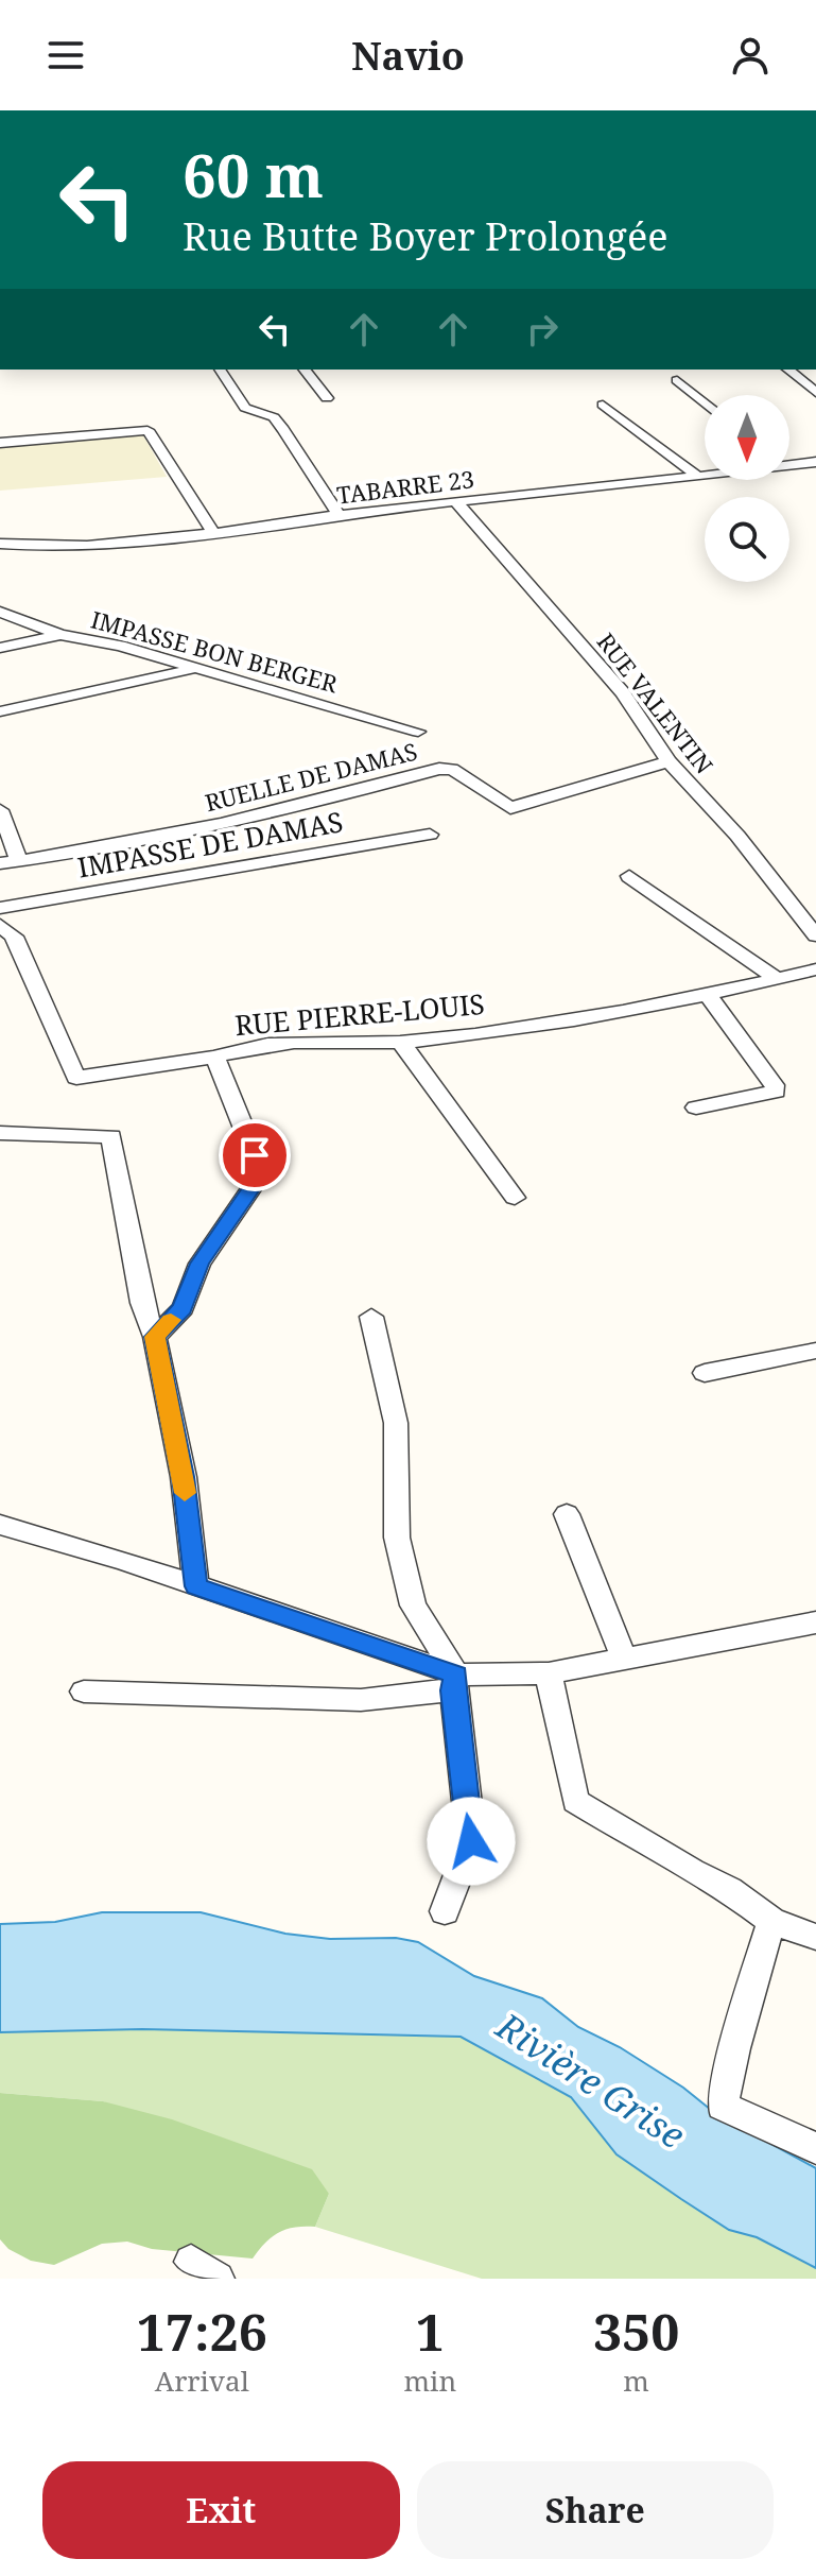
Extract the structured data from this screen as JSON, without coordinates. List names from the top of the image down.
{
  "streets": {
    "street": [
      "TABARRE 23",
      "IMPASSE BON BERGER",
      "RUE VALENTIN",
      "RUELLE DE DAMAS",
      "IMPASSE DE DAMAS",
      "RUE PIERRE-LOUIS"
    ]
  },
  "crossings": [
    ["TABARRE 23", "RUE VALENTIN"],
    ["RUE VALENTIN", "RUELLE DE DAMAS"]
  ],
  "water": ["Rivière Grise"],
  "north": "bottom",
  "page": {
    "header": "Navio",
    "turn": ["60 m", "Rue Butte Boyer Prolongée"],
    "eta": [
      "17:26",
      "Arrival",
      "1",
      "min",
      "350",
      "m"
    ],
    "buttons": ["Exit", "Share"]
  }
}
